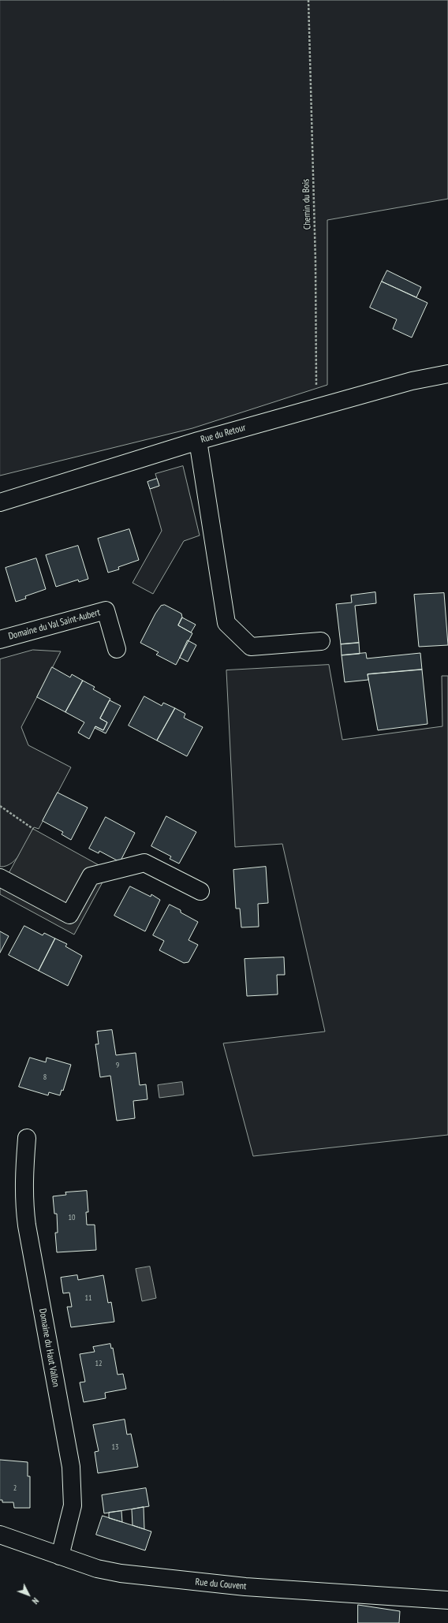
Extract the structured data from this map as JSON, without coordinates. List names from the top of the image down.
{
  "streets": {
    "street": [
      "Rue du Retour",
      "Domaine du Val Saint-Aubert",
      "Domaine du Haut Vallon",
      "Rue du Couvent"
    ],
    "path": ["Chemin du Bois"]
  },
  "crossings": [
    ["Chemin du Bois", "Rue du Retour"],
    ["Domaine du Haut Vallon", "Rue du Couvent"]
  ],
  "house_numbers": [
    "9",
    "8",
    "10",
    "11",
    "12",
    "13",
    "2"
  ],
  "north": "bottom right"
}
